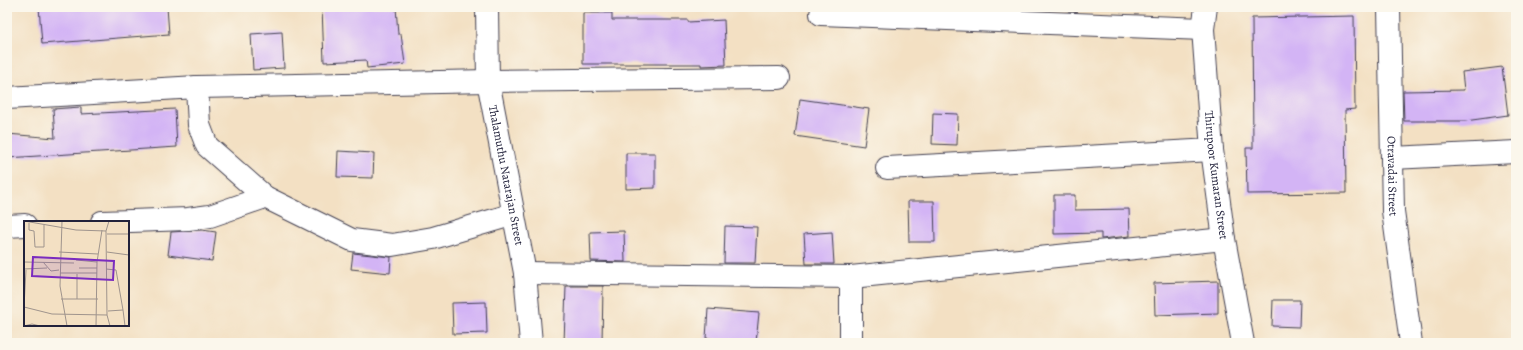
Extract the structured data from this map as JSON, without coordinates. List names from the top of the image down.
{
  "streets": {
    "street": ["Thalamuthu Natarajan Street", "Thirupoor Kumaran Street", "Otravadai Street"]
  }
}
